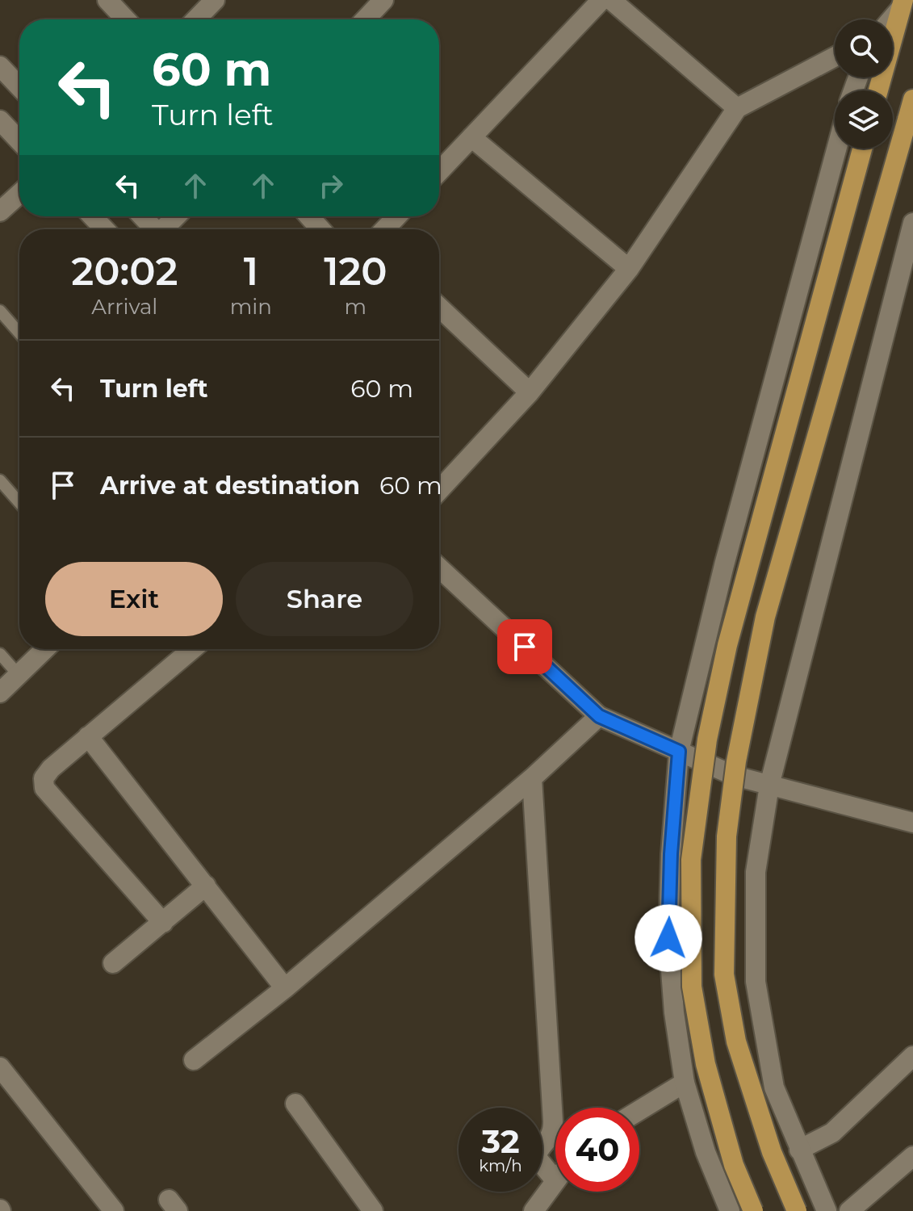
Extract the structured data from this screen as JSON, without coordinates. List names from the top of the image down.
{
  "page": {
    "turn": ["60 m", "Turn left"],
    "eta": [
      "20:02",
      "Arrival",
      "1",
      "min",
      "120",
      "m"
    ],
    "list": [
      {
        "name": "Turn left",
        "value": "60 m"
      },
      {
        "name": "Arrive at destination",
        "value": "60 m"
      }
    ],
    "buttons": ["Exit", "Share"],
    "speed": "32 km/h",
    "limit": "40"
  }
}
